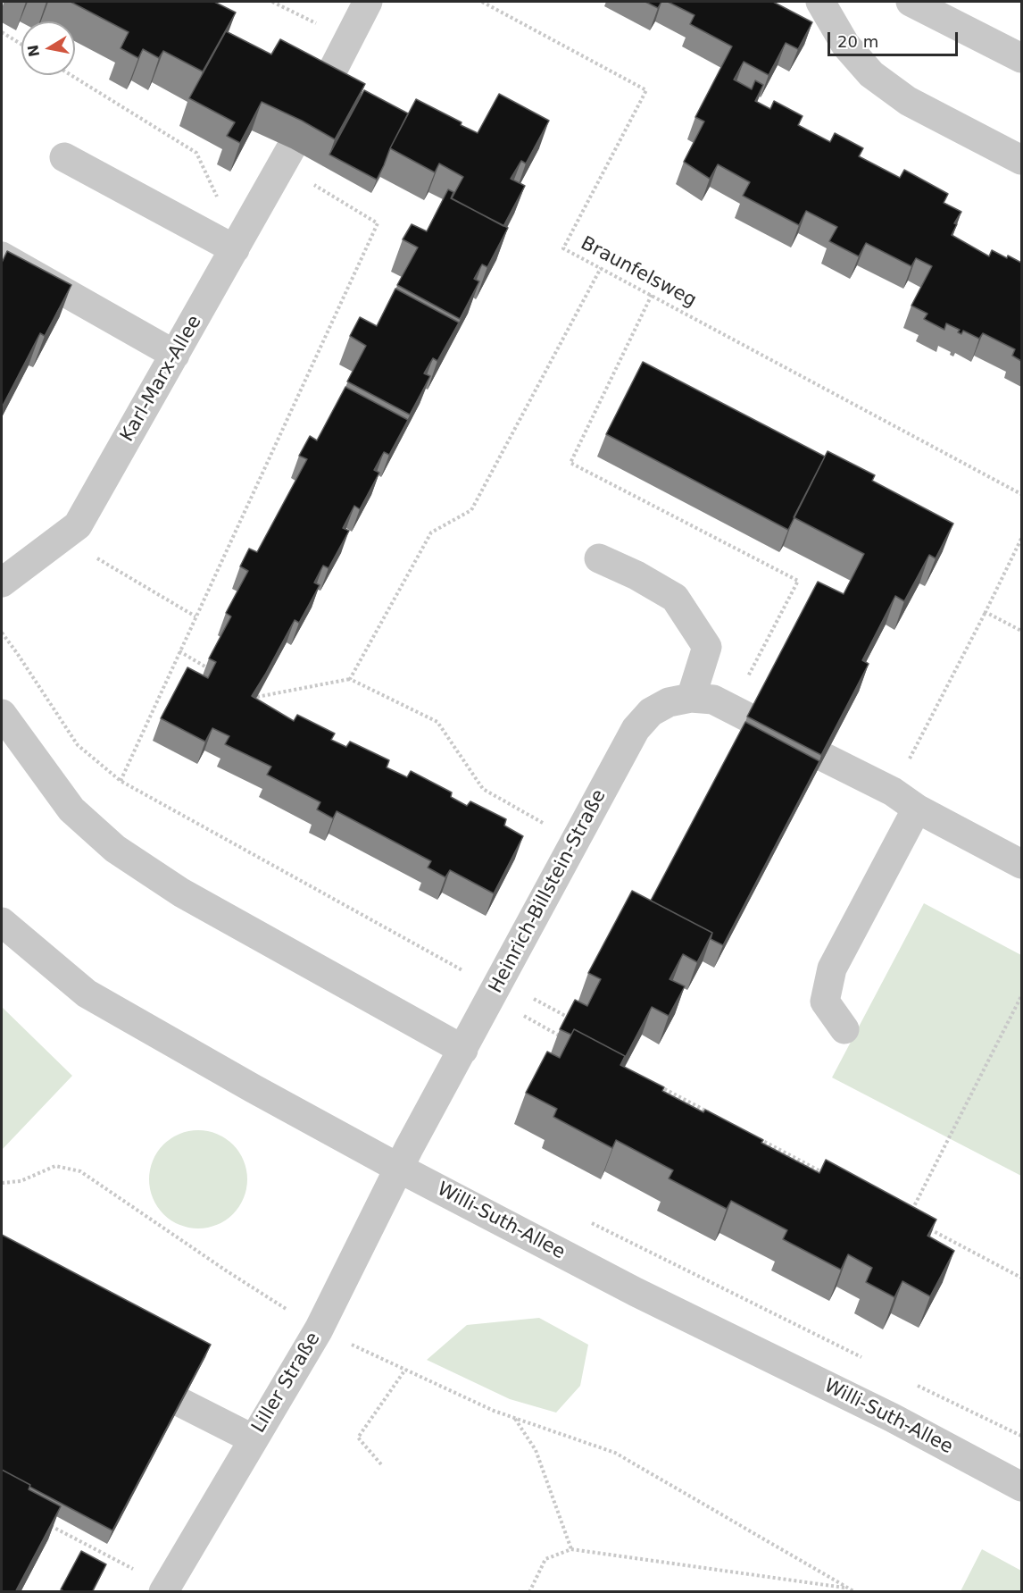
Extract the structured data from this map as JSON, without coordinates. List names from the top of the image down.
{
  "streets": {
    "street": [
      "Karl-Marx-Allee",
      "Heinrich-Billstein-Straße",
      "Willi-Suth-Allee",
      "Liller Straße"
    ],
    "path": ["Braunfelsweg"]
  },
  "crossings": [
    ["Heinrich-Billstein-Straße", "Willi-Suth-Allee"],
    ["Heinrich-Billstein-Straße", "Liller Straße"],
    ["Willi-Suth-Allee", "Liller Straße"]
  ],
  "scale_bar": "20 m",
  "north": "left"
}
